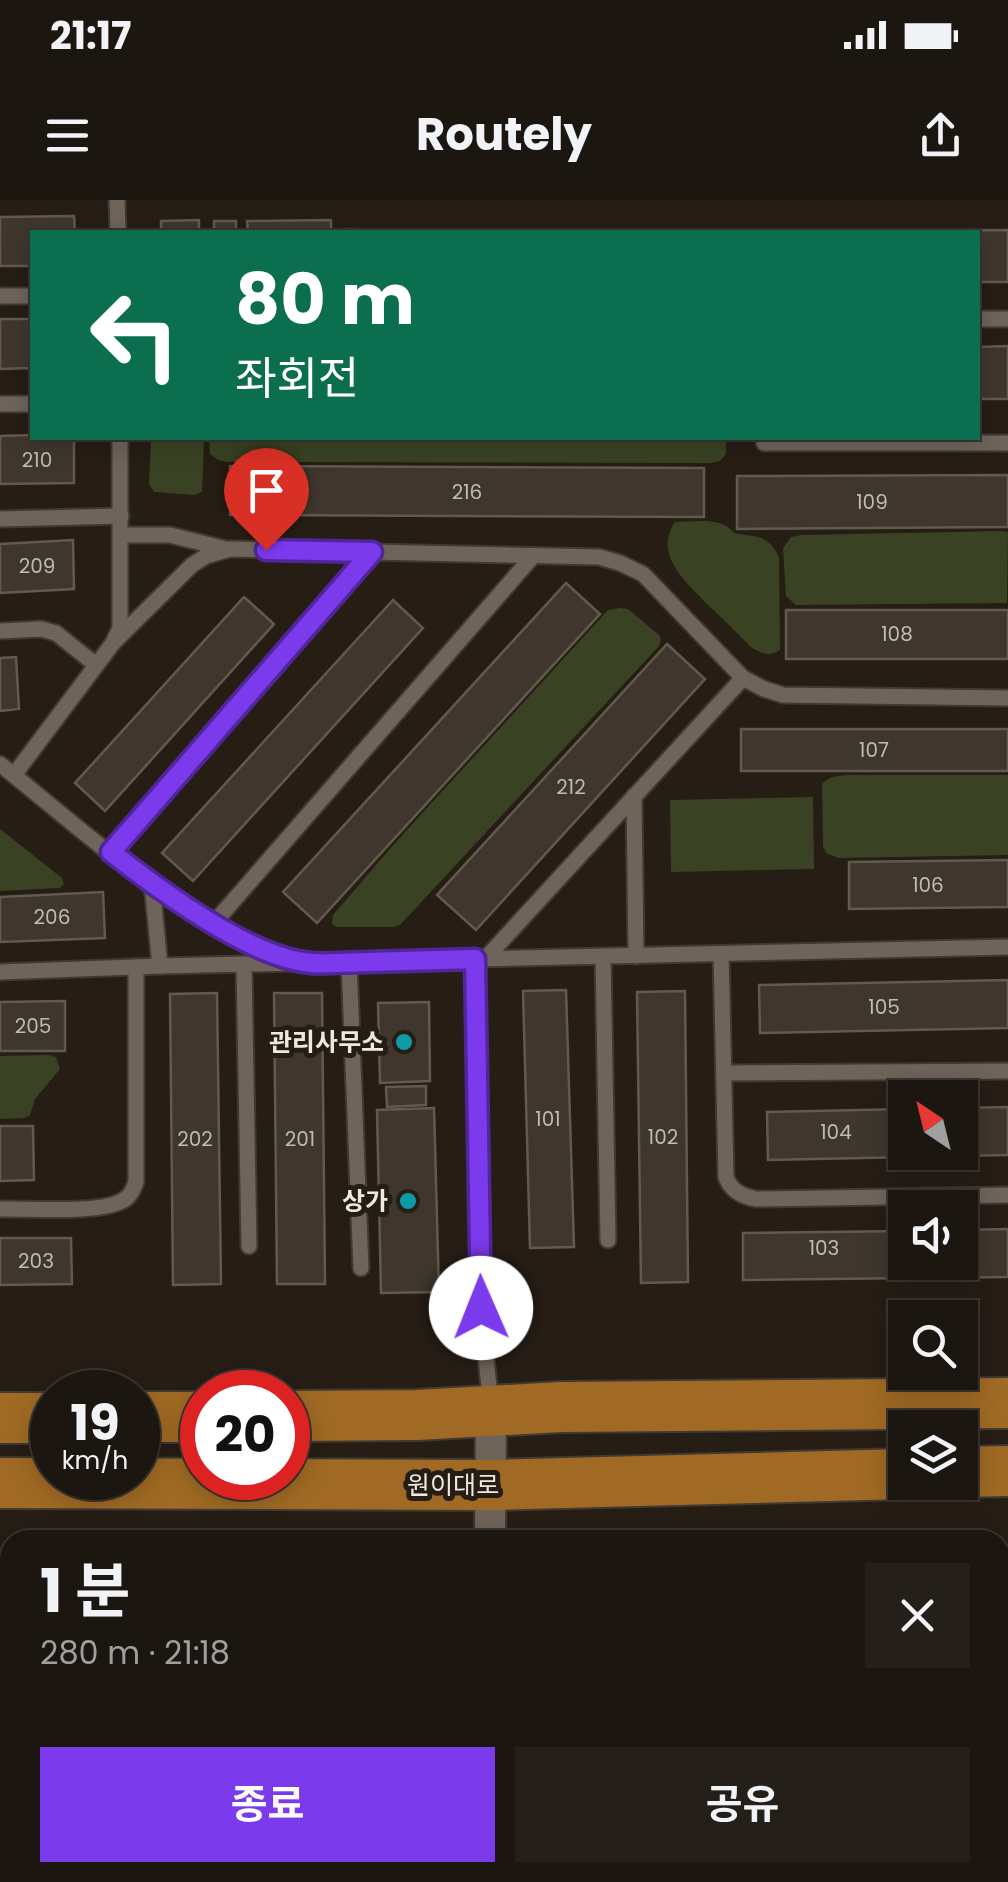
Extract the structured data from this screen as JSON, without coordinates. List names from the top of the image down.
{
  "streets": {
    "main road": ["원이대로"]
  },
  "places": ["관리사무소", "상가"],
  "house_numbers": [
    "210",
    "216",
    "109",
    "209",
    "108",
    "107",
    "212",
    "106",
    "206",
    "105",
    "205",
    "101",
    "104",
    "102",
    "202",
    "201",
    "103",
    "203"
  ],
  "north": "top left",
  "page": {
    "status": "21:17",
    "header": "Routely",
    "turn": ["80 m", "좌회전"],
    "speed": "19 km/h",
    "limit": "20",
    "heading": ["1 분", "280 m · 21:18"],
    "buttons": ["종료", "공유"]
  }
}
